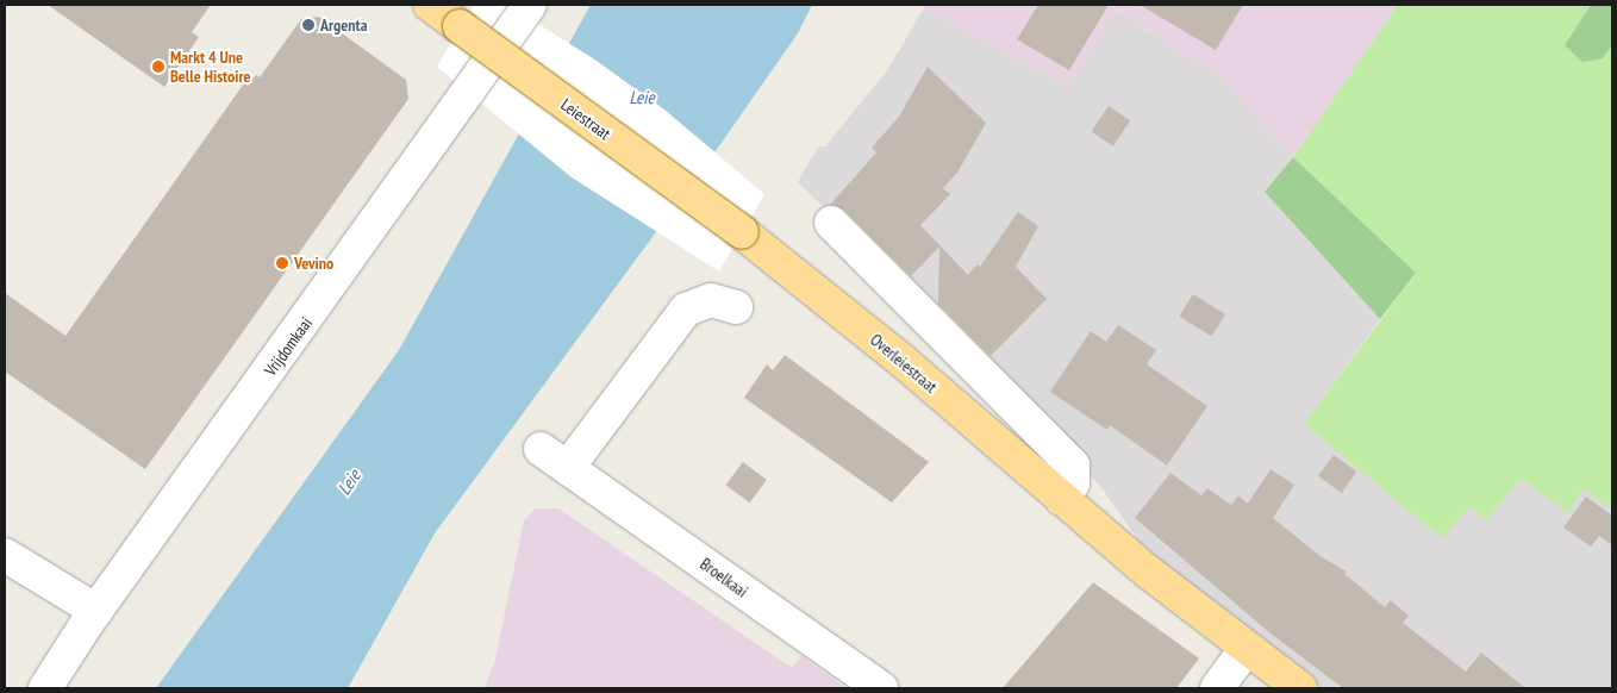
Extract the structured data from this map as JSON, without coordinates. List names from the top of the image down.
{
  "streets": {
    "main road": ["Leiestraat", "Overleiestraat"],
    "street": ["Vrijdomkaai", "Broelkaai"]
  },
  "crossings": [
    ["Leiestraat", "Overleiestraat"]
  ],
  "water": ["Leie"],
  "places": ["Argenta", "Markt 4 Une Belle Histoire", "Vevino"]
}
